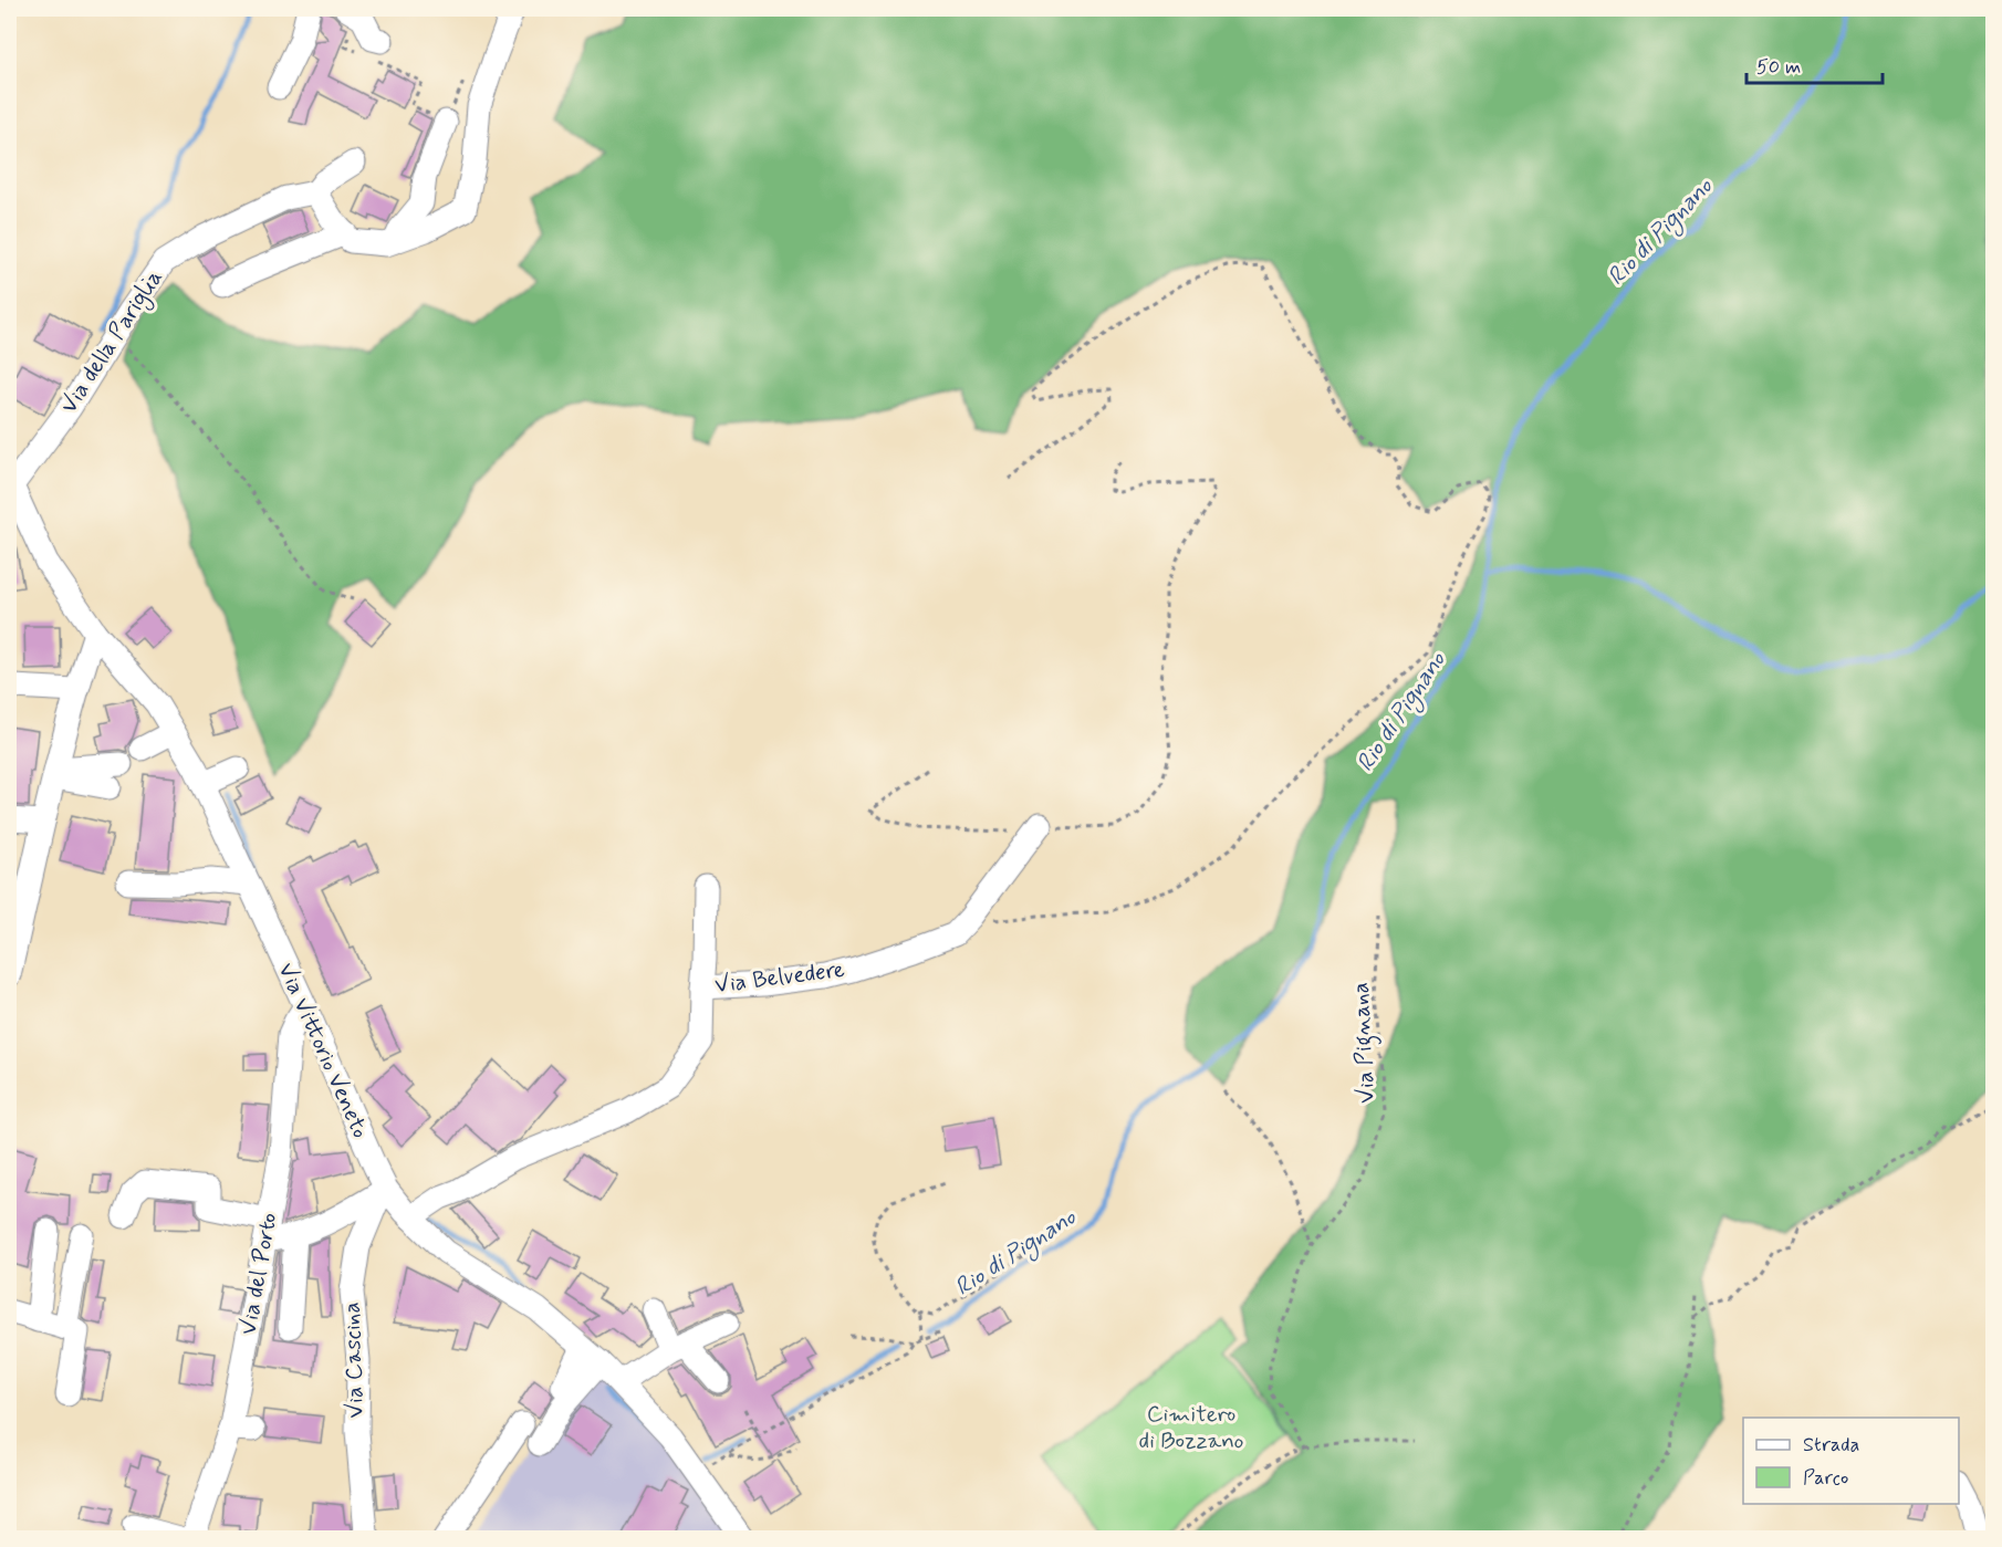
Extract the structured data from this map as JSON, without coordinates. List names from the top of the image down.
{
  "streets": {
    "street": [
      "Via della Pariglia",
      "Via Belvedere",
      "Via Vittorio Veneto",
      "Via del Porto",
      "Via Cascina"
    ],
    "path": ["Via Pignana"]
  },
  "crossings": [
    ["Via della Pariglia", "Via Vittorio Veneto"],
    ["Via Belvedere", "Via Vittorio Veneto"],
    ["Via Vittorio Veneto", "Via del Porto"],
    ["Via Vittorio Veneto", "Via Cascina"]
  ],
  "water": ["Rio di Pignano"],
  "parks": ["Cimitero di Bozzano"],
  "legend": ["Strada", "Parco"],
  "scale_bar": "50 m"
}
